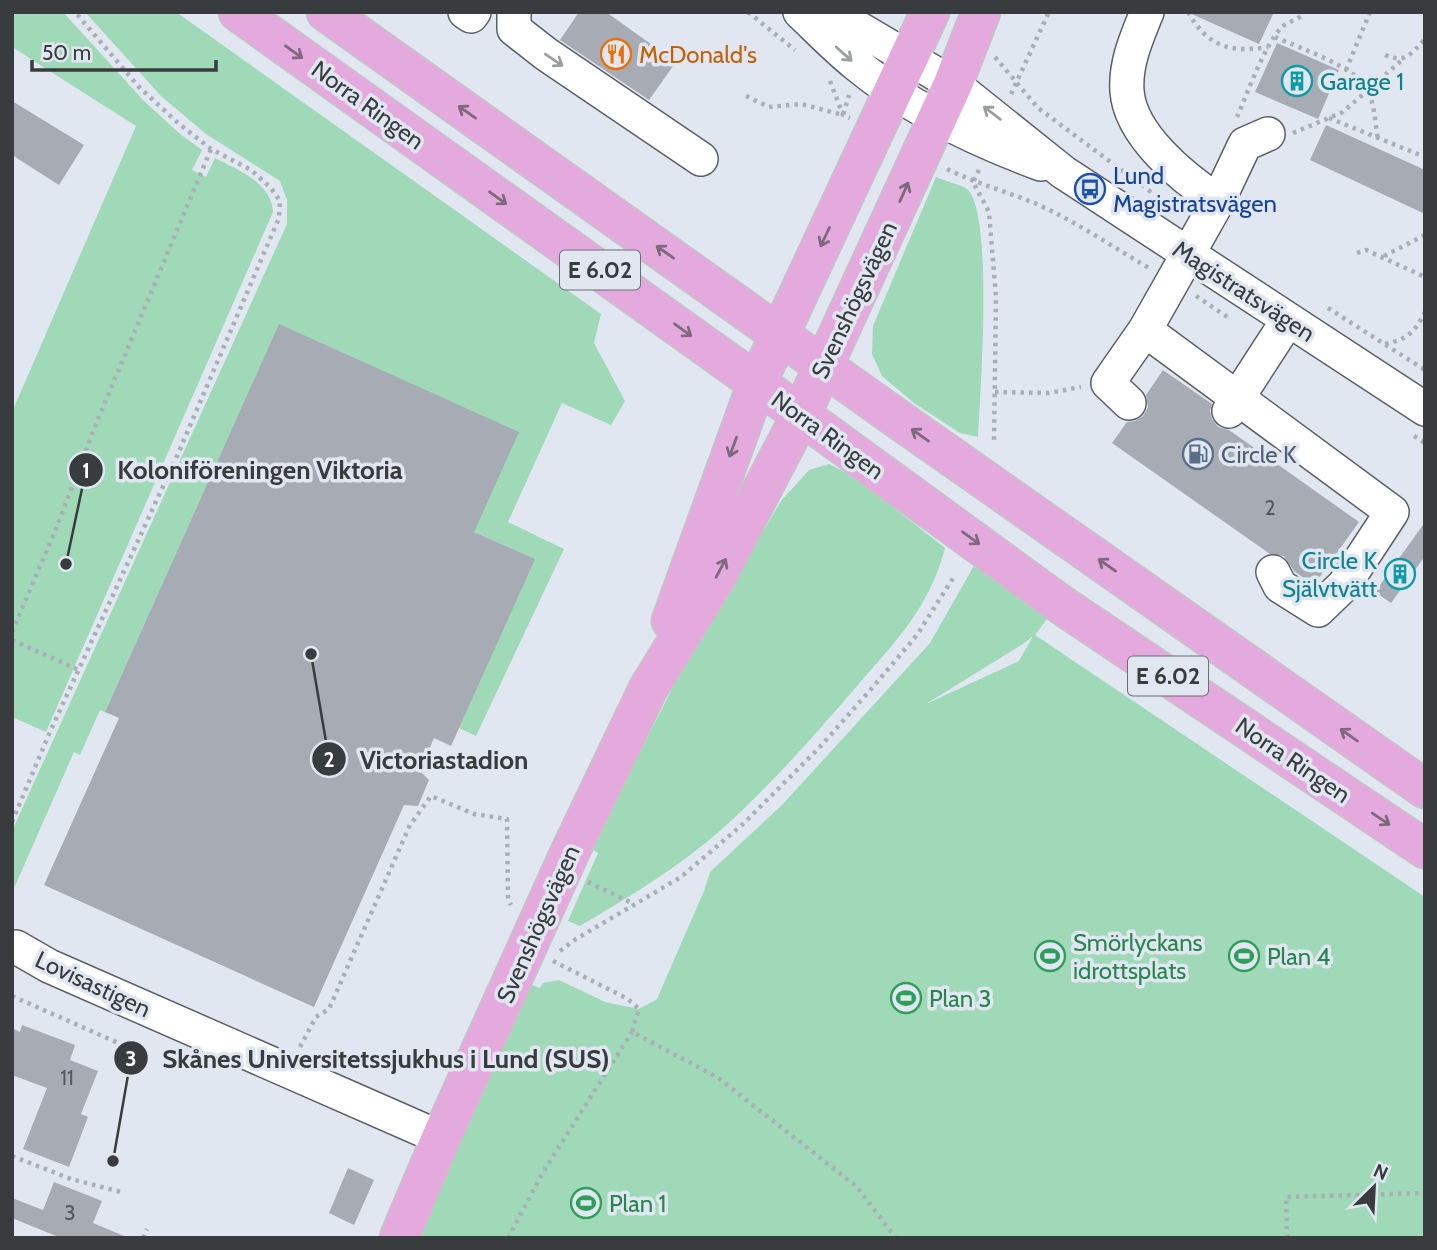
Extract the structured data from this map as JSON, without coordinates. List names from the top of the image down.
{
  "streets": {
    "main road": ["Norra Ringen", "E 6.02", "Svenshögsvägen"],
    "street": ["Magistratsvägen", "Lovisastigen"]
  },
  "crossings": [
    ["Norra Ringen", "Svenshögsvägen"],
    ["Magistratsvägen", "Svenshögsvägen"],
    ["Svenshögsvägen", "Lovisastigen"]
  ],
  "places": {
    "restaurant": ["McDonald's"],
    "building": ["Garage 1", "Circle K Självtvätt"],
    "bus stop": ["Lund Magistratsvägen"],
    "fuel station": ["Circle K"],
    "other": ["Koloniföreningen Viktoria", "Victoriastadion", "Skånes Universitetssjukhus i Lund (SUS)"],
    "sports": [
      "Smörlyckans idrottsplats",
      "Plan 4",
      "Plan 3",
      "Plan 1"
    ]
  },
  "house_numbers": ["2", "11", "3"],
  "scale_bar": "50 m",
  "north": "top right"
}
